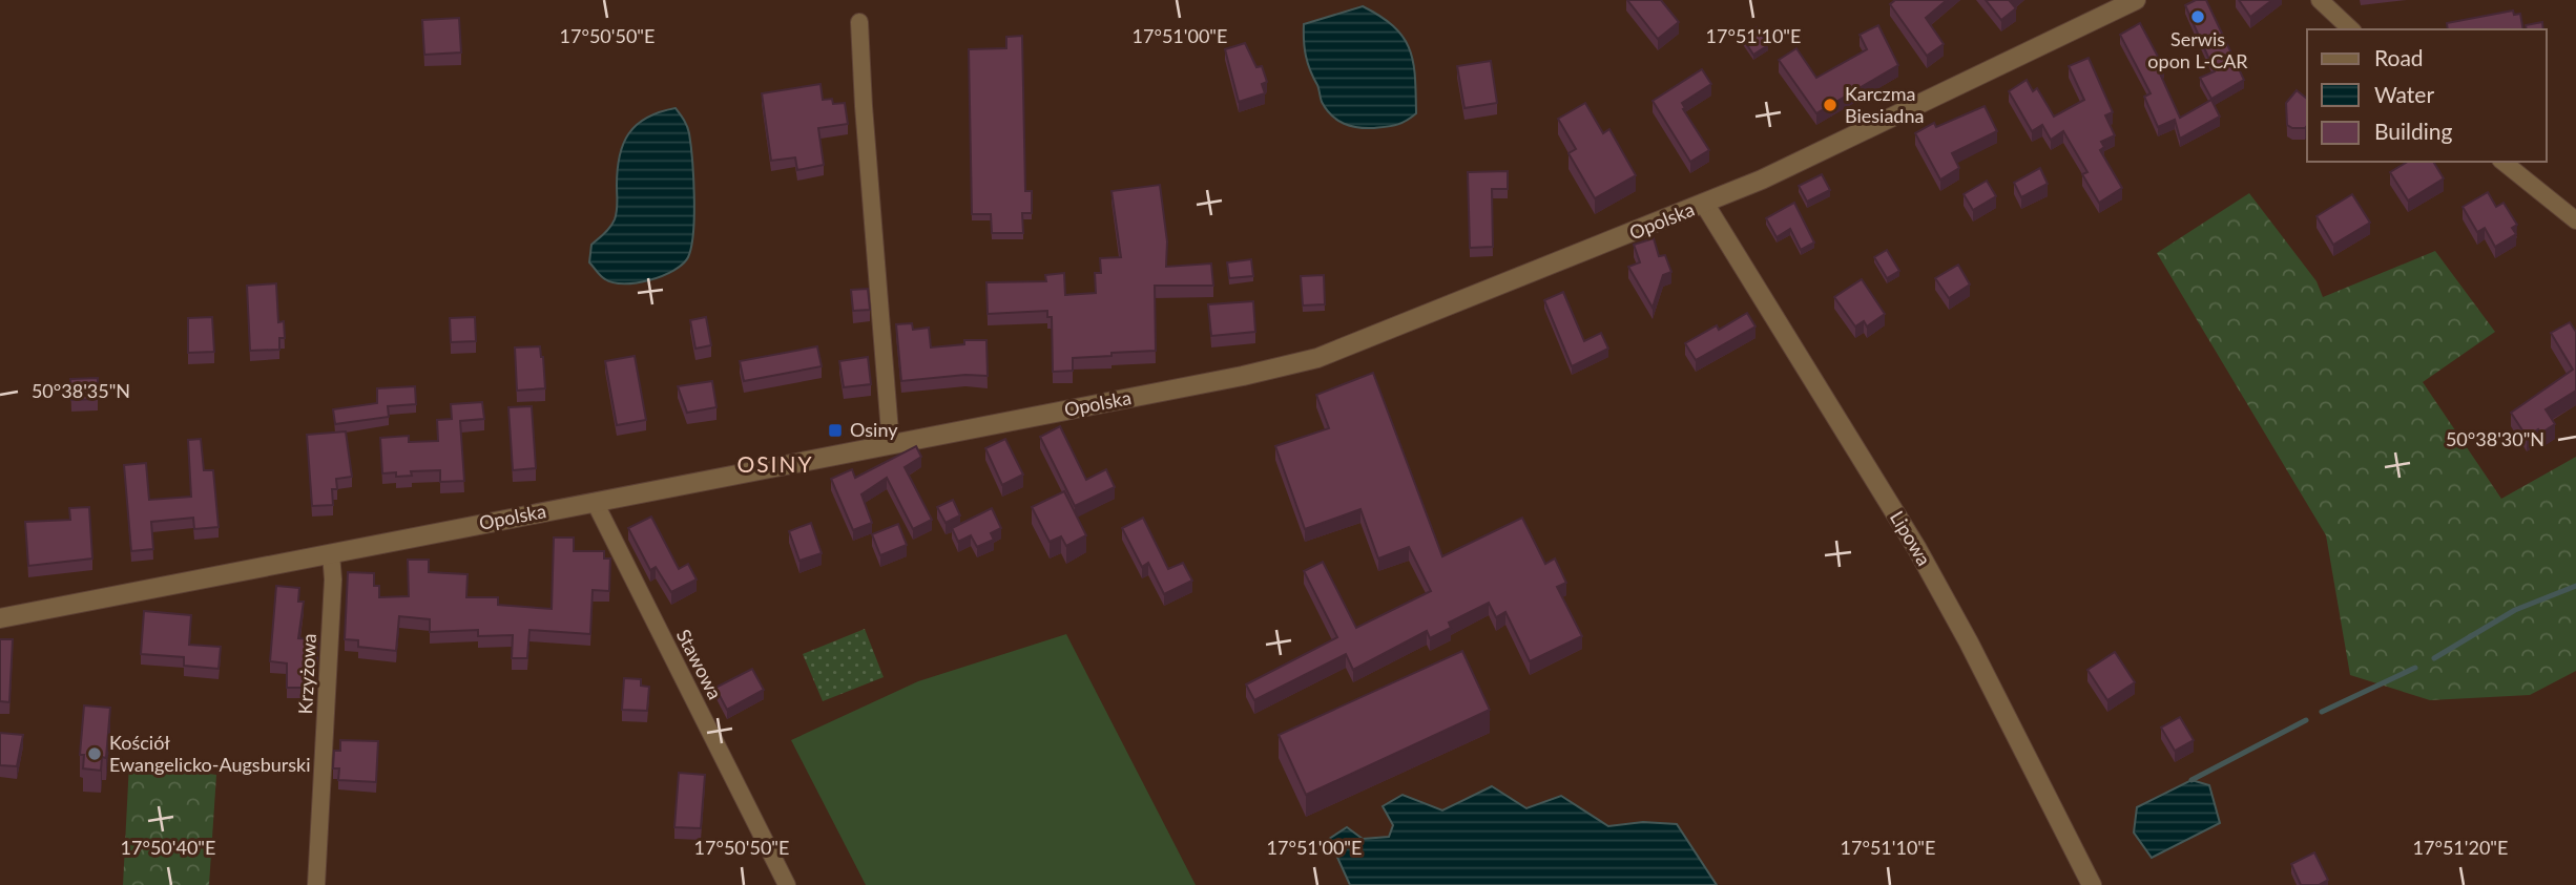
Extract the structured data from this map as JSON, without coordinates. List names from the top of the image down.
{
  "streets": {
    "street": [
      "Opolska",
      "Lipowa",
      "Stawowa",
      "Krzyżowa"
    ]
  },
  "crossings": [
    ["Opolska", "Lipowa"],
    ["Opolska", "Stawowa"],
    ["Opolska", "Krzyżowa"]
  ],
  "districts": ["OSINY"],
  "places": {
    "other": ["Serwis opon L-CAR", "Karczma Biesiadna", "Kościół Ewangelicko-Augsburski"],
    "transit": ["Osiny"]
  },
  "legend": ["Road", "Water", "Building"],
  "coordinates": [
    "17°50'50\"E",
    "17°51'00\"E",
    "17°51'10\"E",
    "50°38'35\"N",
    "50°38'30\"N",
    "17°50'40\"E",
    "17°51'20\"E"
  ]
}
